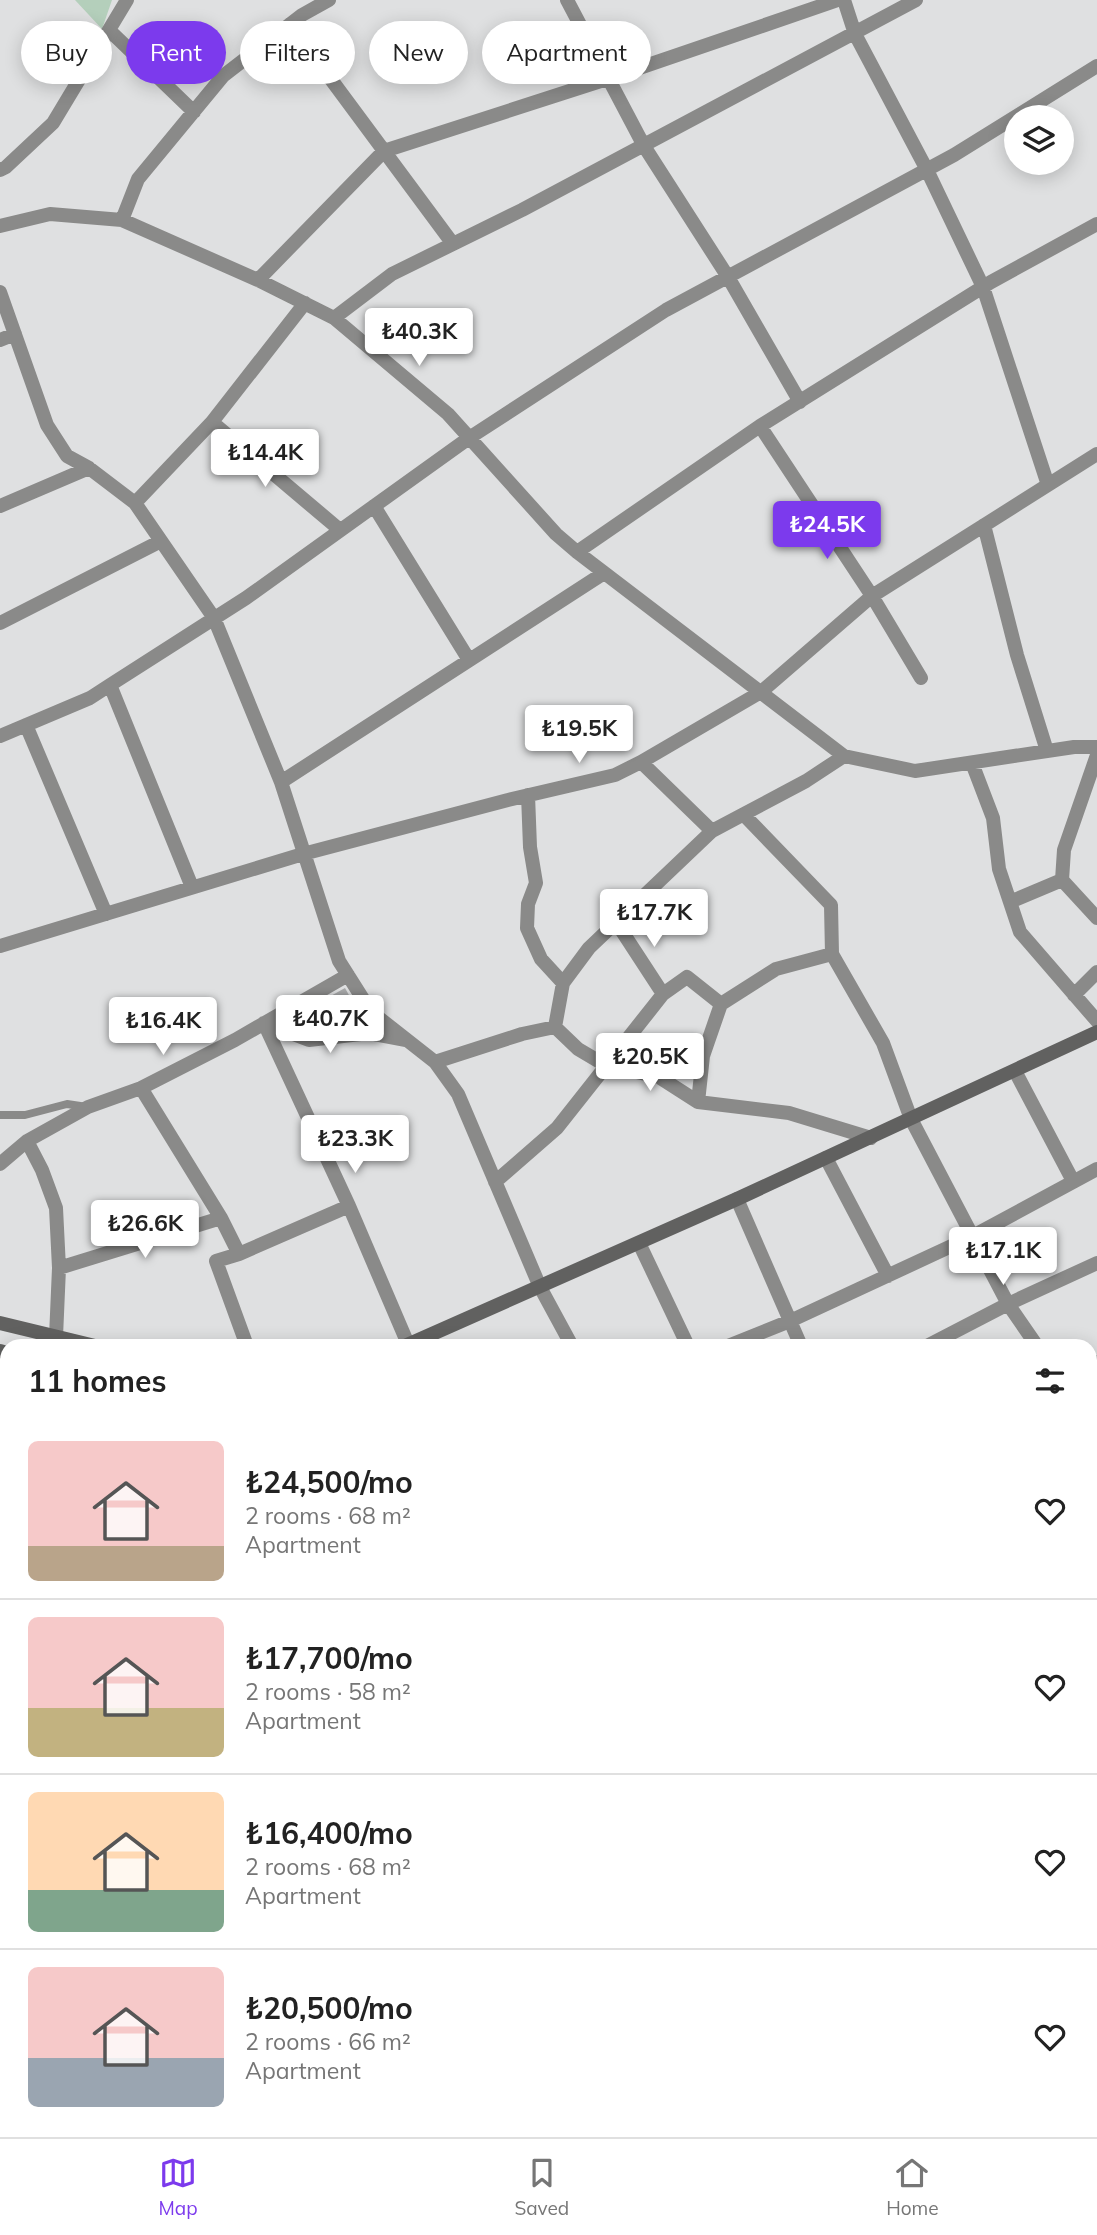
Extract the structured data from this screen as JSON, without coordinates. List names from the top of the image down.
{
  "page": {
    "chip": [
      "Buy",
      "Rent",
      "Filters",
      "New",
      "Apartment"
    ],
    "price": [
      "₺40.3K",
      "₺14.4K",
      "₺24.5K",
      "₺19.5K",
      "₺17.7K",
      "₺40.7K",
      "₺16.4K",
      "₺20.5K",
      "₺23.3K",
      "₺26.6K",
      "₺17.1K"
    ],
    "heading": "11 homes",
    "list": [
      {
        "name": "₺24,500/mo",
        "note": "2 rooms · 68 m² · Apartment"
      },
      {
        "name": "₺17,700/mo",
        "note": "2 rooms · 58 m² · Apartment"
      },
      {
        "name": "₺16,400/mo",
        "note": "2 rooms · 68 m² · Apartment"
      },
      {
        "name": "₺20,500/mo",
        "note": "2 rooms · 66 m² · Apartment"
      }
    ],
    "tabs": ["Map", "Saved", "Home"]
  }
}
